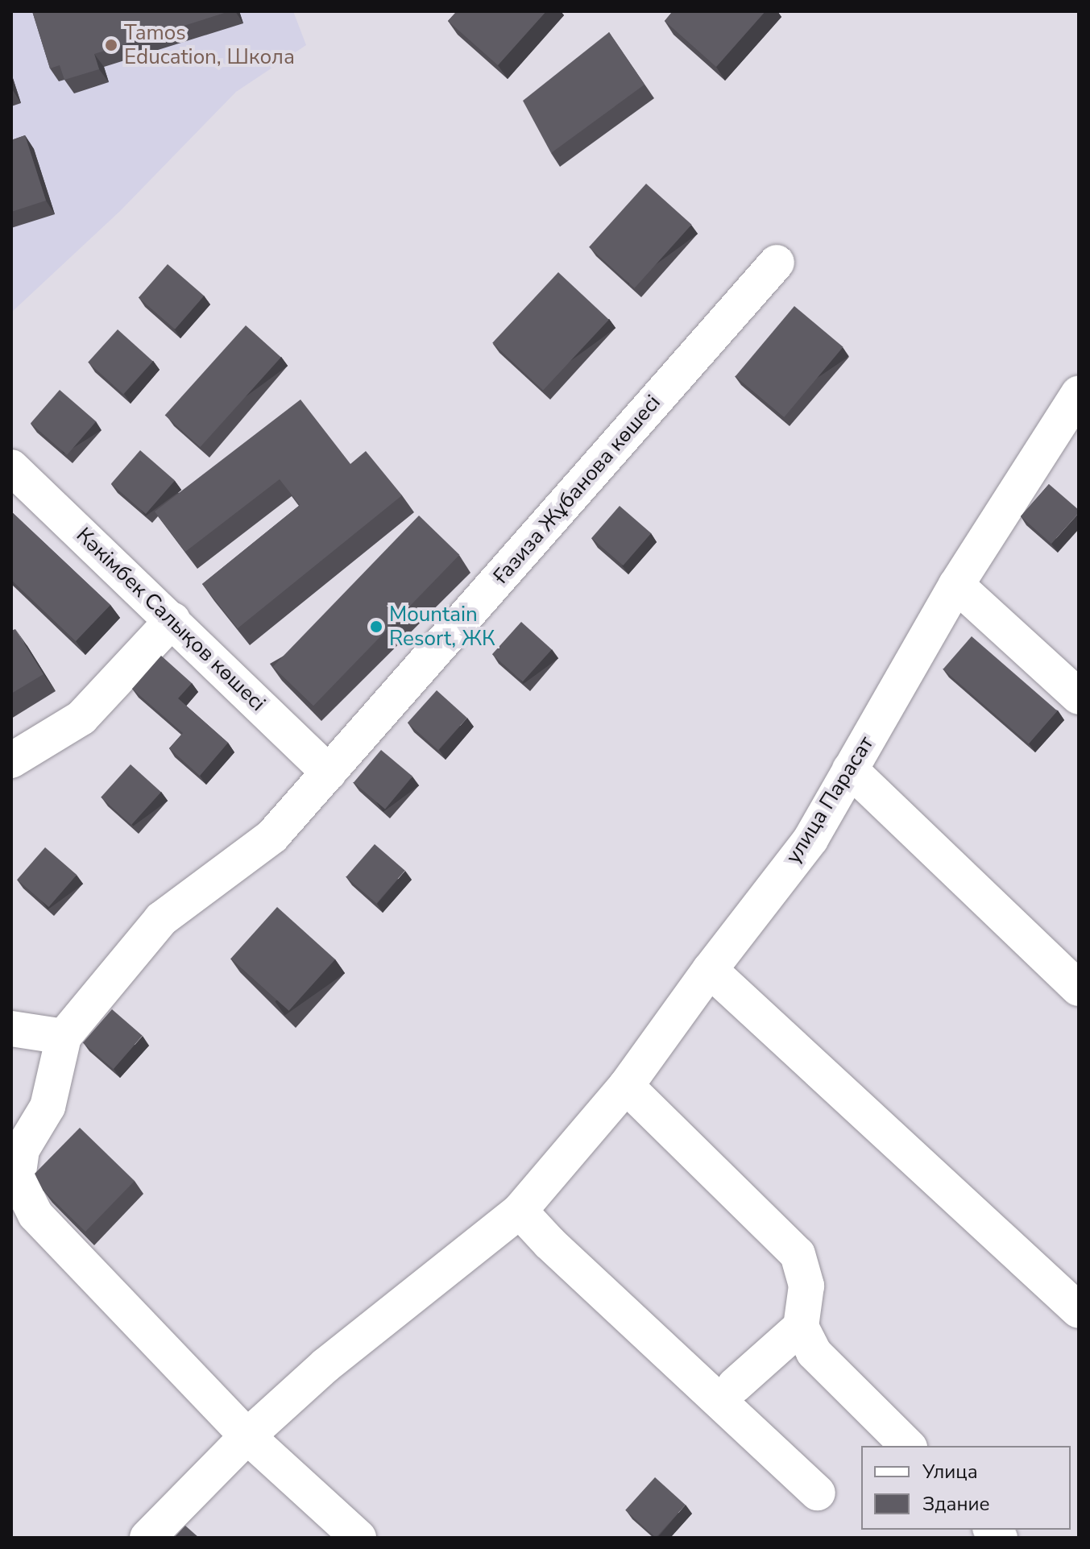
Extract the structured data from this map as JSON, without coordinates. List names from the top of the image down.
{
  "streets": {
    "street": ["Ғазиза Жұбанова көшесі", "Кәкімбек Салықов көшесі", "улица Парасат"]
  },
  "crossings": [
    ["Ғазиза Жұбанова көшесі", "Кәкімбек Салықов көшесі"]
  ],
  "places": ["Tamos Education, Школа", "Mountain Resort, ЖК"],
  "legend": ["Улица", "Здание"]
}
